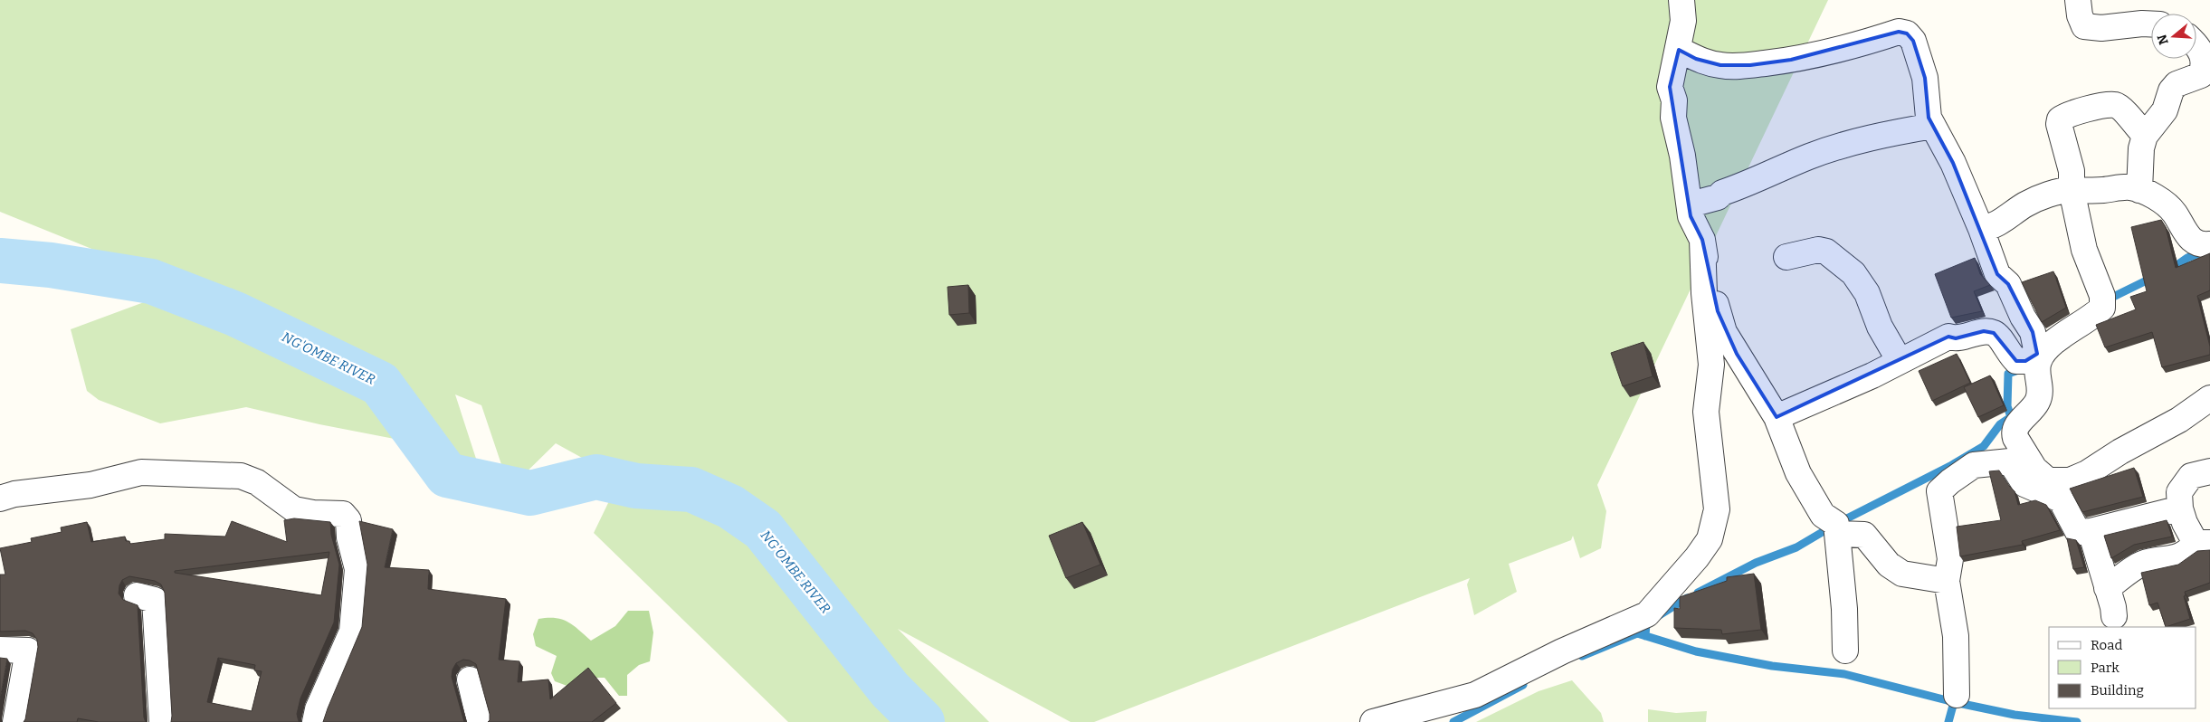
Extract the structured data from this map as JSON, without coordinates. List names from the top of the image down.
{
  "water": ["NG'OMBE RIVER"],
  "legend": ["Road", "Park", "Building"],
  "north": "left"
}
